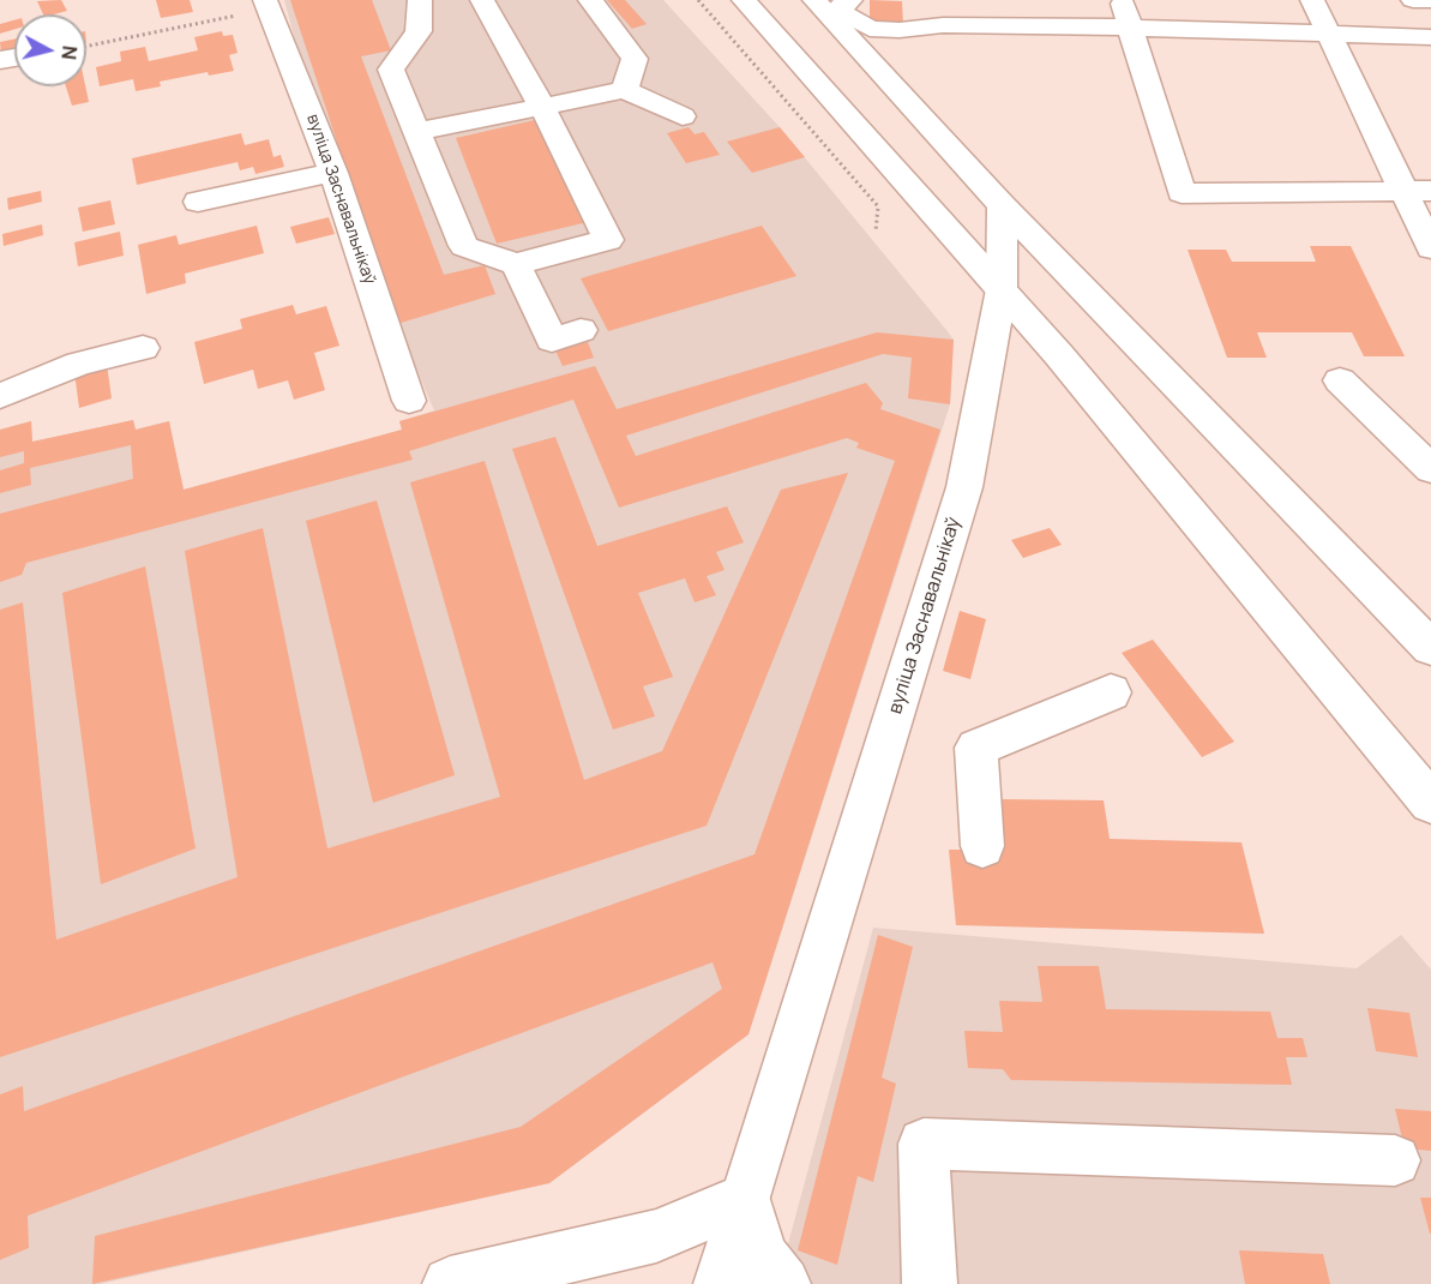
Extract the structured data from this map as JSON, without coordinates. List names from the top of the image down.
{
  "streets": {
    "main road": ["вуліца Заснавальнікаў"]
  },
  "north": "right"
}
